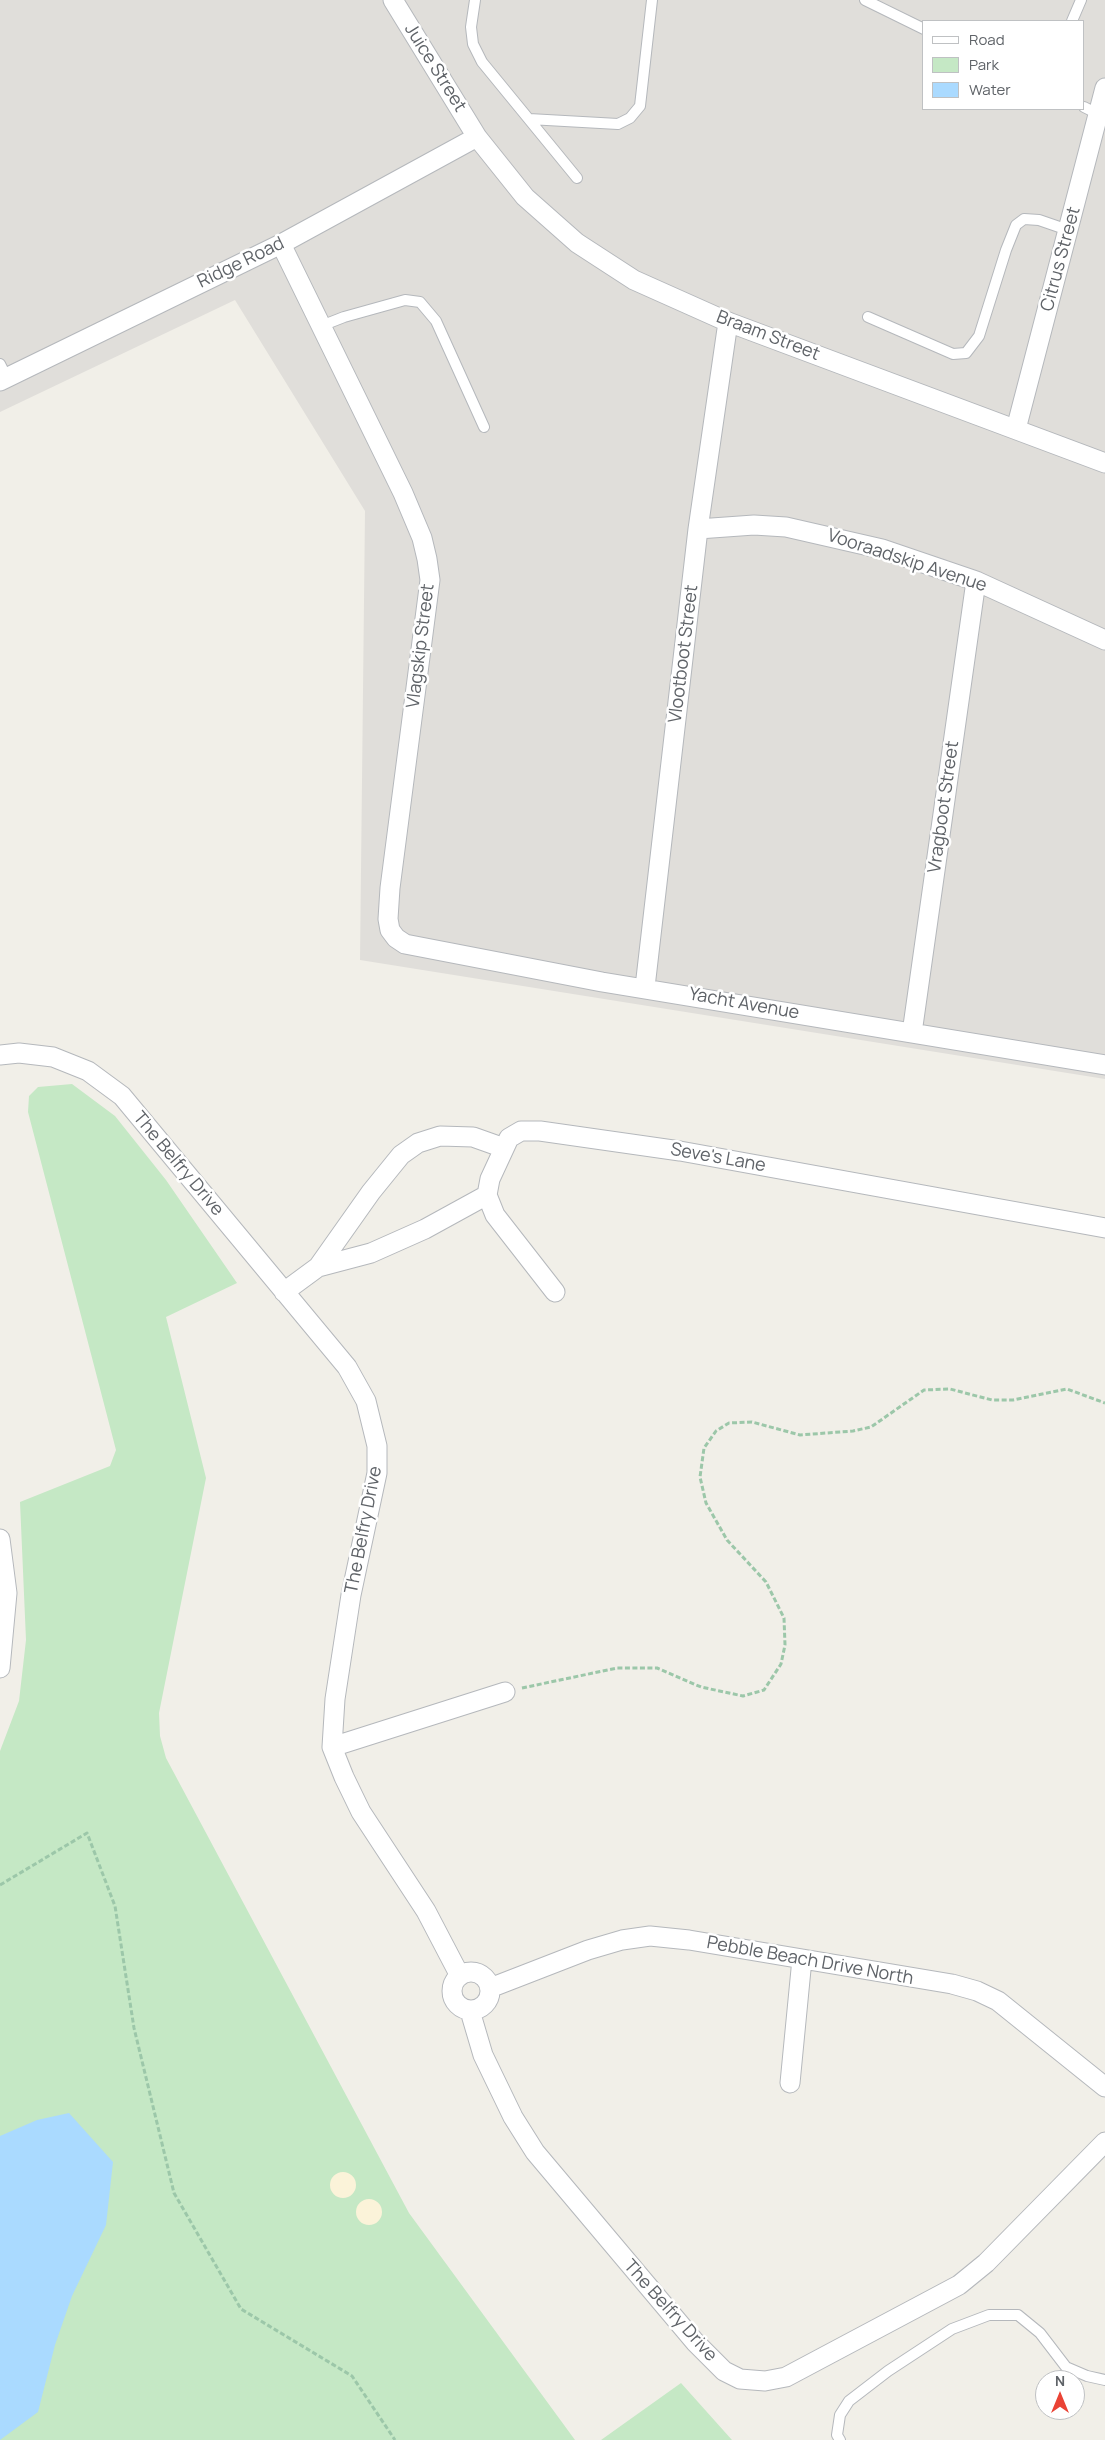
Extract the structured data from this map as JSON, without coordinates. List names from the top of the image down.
{
  "streets": {
    "street": [
      "Juice Street",
      "Citrus Street",
      "Ridge Road",
      "Braam Street",
      "Vooraadskip Avenue",
      "Vlagskip Street",
      "Vlootboot Street",
      "Vragboot Street",
      "Yacht Avenue",
      "Seve's Lane",
      "The Belfry Drive",
      "Pebble Beach Drive North"
    ]
  },
  "crossings": [
    ["Juice Street", "Ridge Road"],
    ["Juice Street", "Braam Street"],
    ["Citrus Street", "Braam Street"],
    ["Ridge Road", "Braam Street"],
    ["Ridge Road", "Vlagskip Street"],
    ["Braam Street", "Vlootboot Street"],
    ["Vooraadskip Avenue", "Vlootboot Street"],
    ["Vooraadskip Avenue", "Vragboot Street"],
    ["Vlagskip Street", "Yacht Avenue"],
    ["Vlootboot Street", "Yacht Avenue"],
    ["Vragboot Street", "Yacht Avenue"],
    ["The Belfry Drive", "Pebble Beach Drive North"]
  ],
  "legend": ["Road", "Park", "Water"],
  "north": "top"
}
